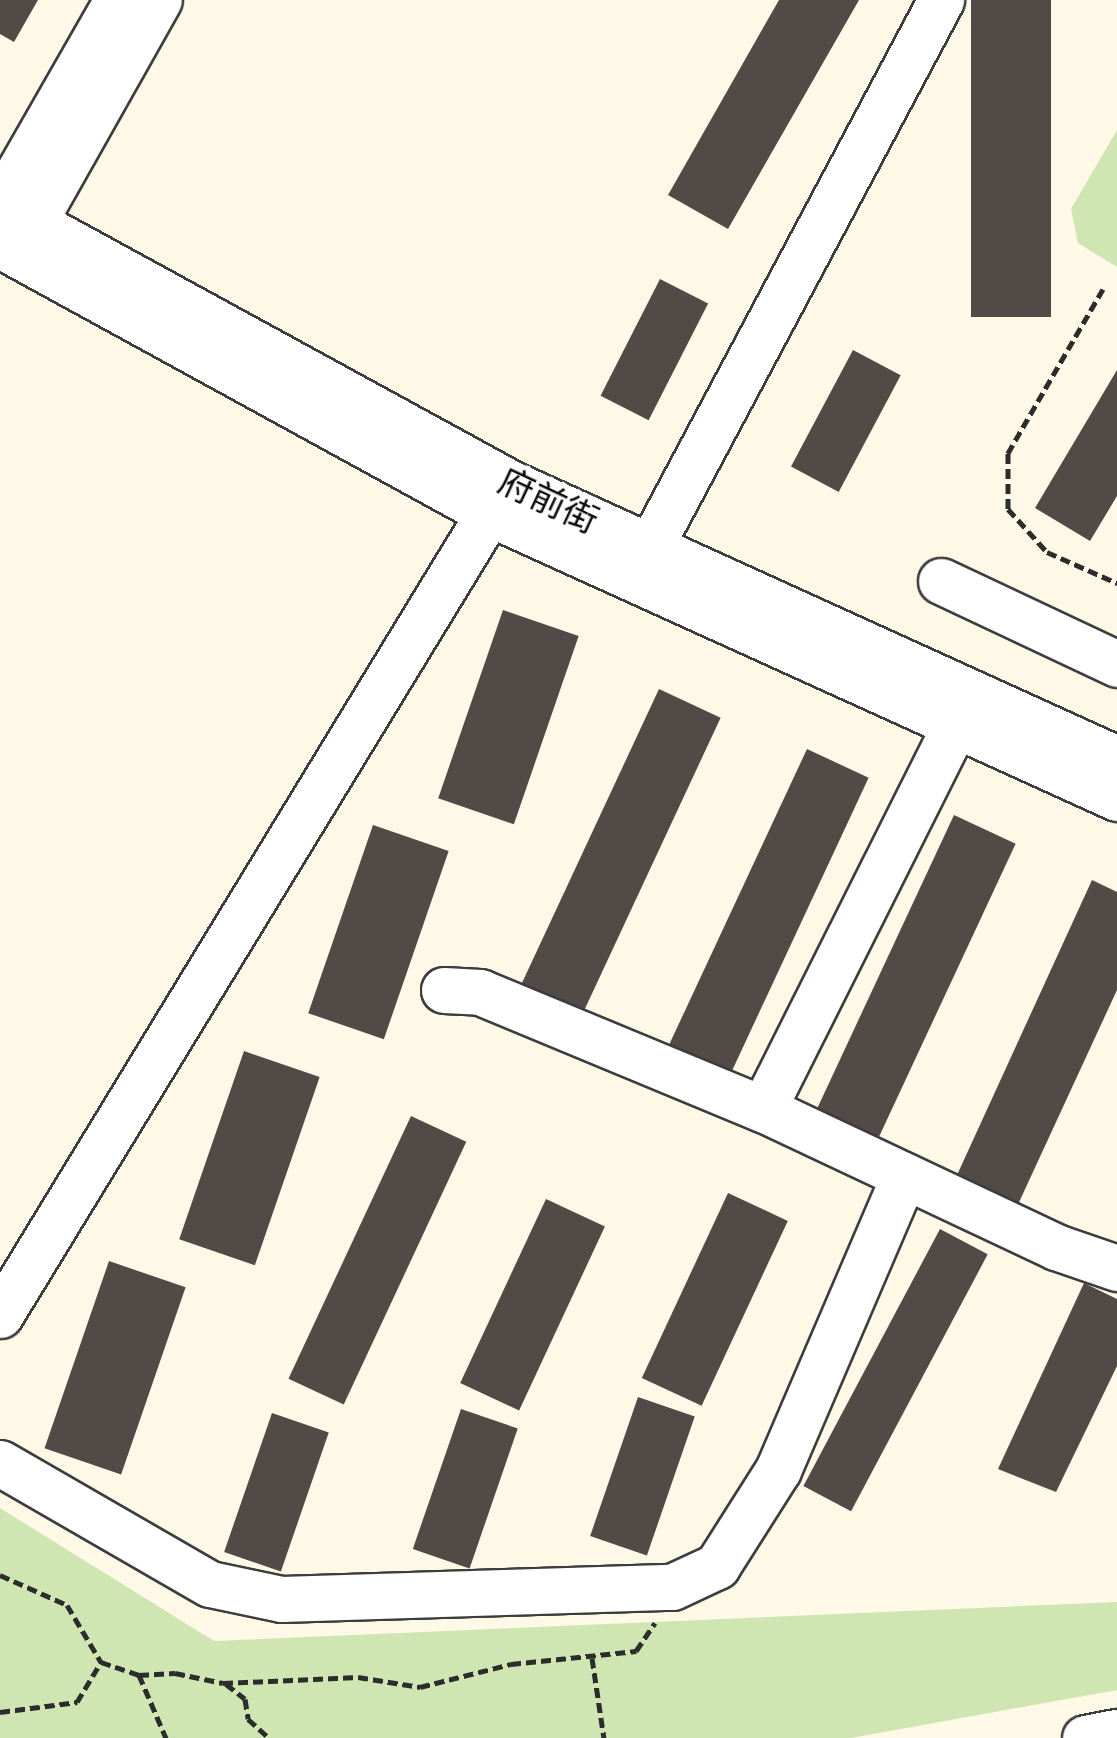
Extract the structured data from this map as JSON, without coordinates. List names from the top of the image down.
{
  "streets": {
    "street": ["府前街"]
  }
}
